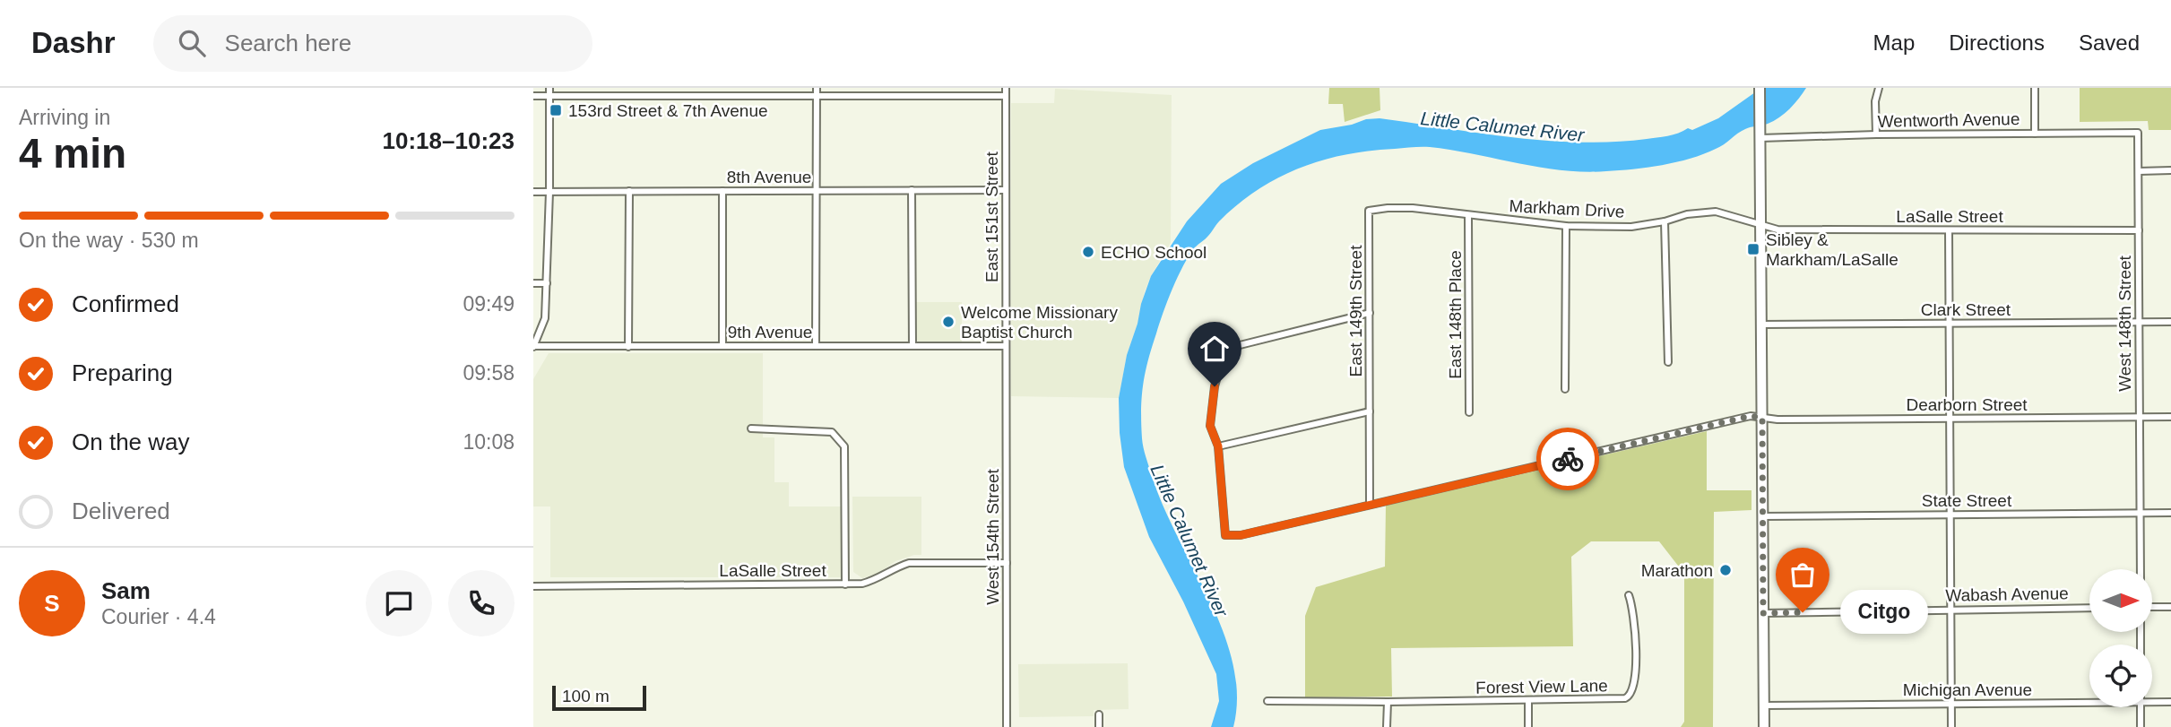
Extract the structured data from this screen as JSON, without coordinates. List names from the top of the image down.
{
  "streets": {
    "street": [
      "Wentworth Avenue",
      "8th Avenue",
      "Markham Drive",
      "LaSalle Street",
      "East 151st Street",
      "Clark Street",
      "East 149th Street",
      "East 148th Place",
      "West 148th Street",
      "9th Avenue",
      "Dearborn Street",
      "State Street",
      "West 154th Street",
      "Wabash Avenue",
      "Forest View Lane",
      "Michigan Avenue"
    ]
  },
  "crossings": [
    ["Wentworth Avenue", "West 148th Street"],
    ["8th Avenue", "East 151st Street"],
    ["Markham Drive", "LaSalle Street"],
    ["Markham Drive", "East 149th Street"],
    ["Markham Drive", "East 148th Place"],
    ["LaSalle Street", "West 148th Street"],
    ["LaSalle Street", "West 154th Street"],
    ["East 151st Street", "9th Avenue"],
    ["East 151st Street", "West 154th Street"],
    ["Clark Street", "West 148th Street"],
    ["East 149th Street", "Dearborn Street"],
    ["West 148th Street", "Dearborn Street"],
    ["West 148th Street", "State Street"],
    ["9th Avenue", "West 154th Street"]
  ],
  "water": ["Little Calumet River"],
  "places": {
    "transit": ["153rd Street & 7th Avenue", "Sibley & Markham/LaSalle"],
    "other": [
      "ECHO School",
      "Welcome Missionary Baptist Church",
      "Marathon",
      "Citgo"
    ]
  },
  "scale_bar": "100 m",
  "north": "right",
  "page": {
    "header": "Dashr",
    "search": "Search here",
    "nav": ["Map", "Directions", "Saved"],
    "heading": ["4 min", "Arriving in", "10:18–10:23"],
    "panel": ["Sam", "Courier · 4.4"],
    "bar": "On the way · 530 m",
    "list": [
      ["Confirmed", "09:49"],
      ["Preparing", "09:58"],
      ["On the way", "10:08"],
      "Delivered"
    ],
    "round": "S",
    "bubble": "Citgo",
    "scale": "100 m"
  }
}
